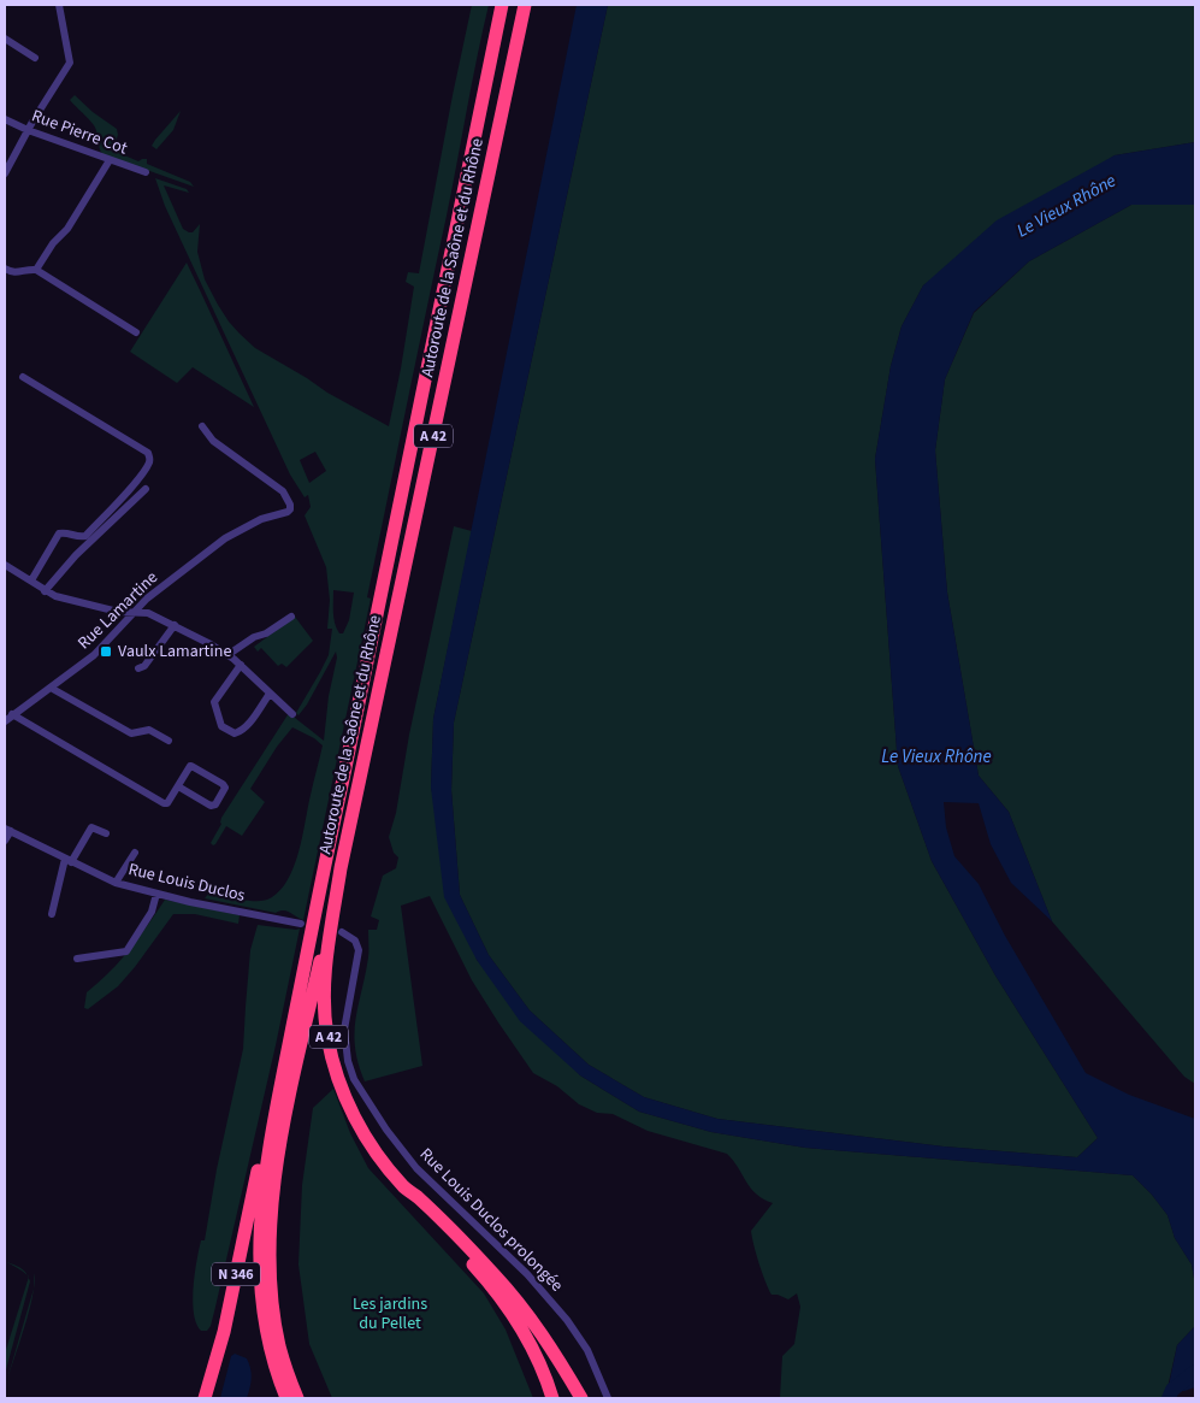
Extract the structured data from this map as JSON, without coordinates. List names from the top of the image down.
{
  "streets": {
    "highway": ["Autoroute de la Saône et du Rhône", "A 42", "N 346"],
    "street": [
      "Rue Pierre Cot",
      "Rue Lamartine",
      "Rue Louis Duclos",
      "Rue Louis Duclos prolongée"
    ]
  },
  "crossings": [
    ["Autoroute de la Saône et du Rhône", "N 346"]
  ],
  "water": ["Le Vieux Rhône"],
  "parks": ["Les jardins du Pellet"],
  "places": {
    "transit": ["Vaulx Lamartine"]
  }
}
